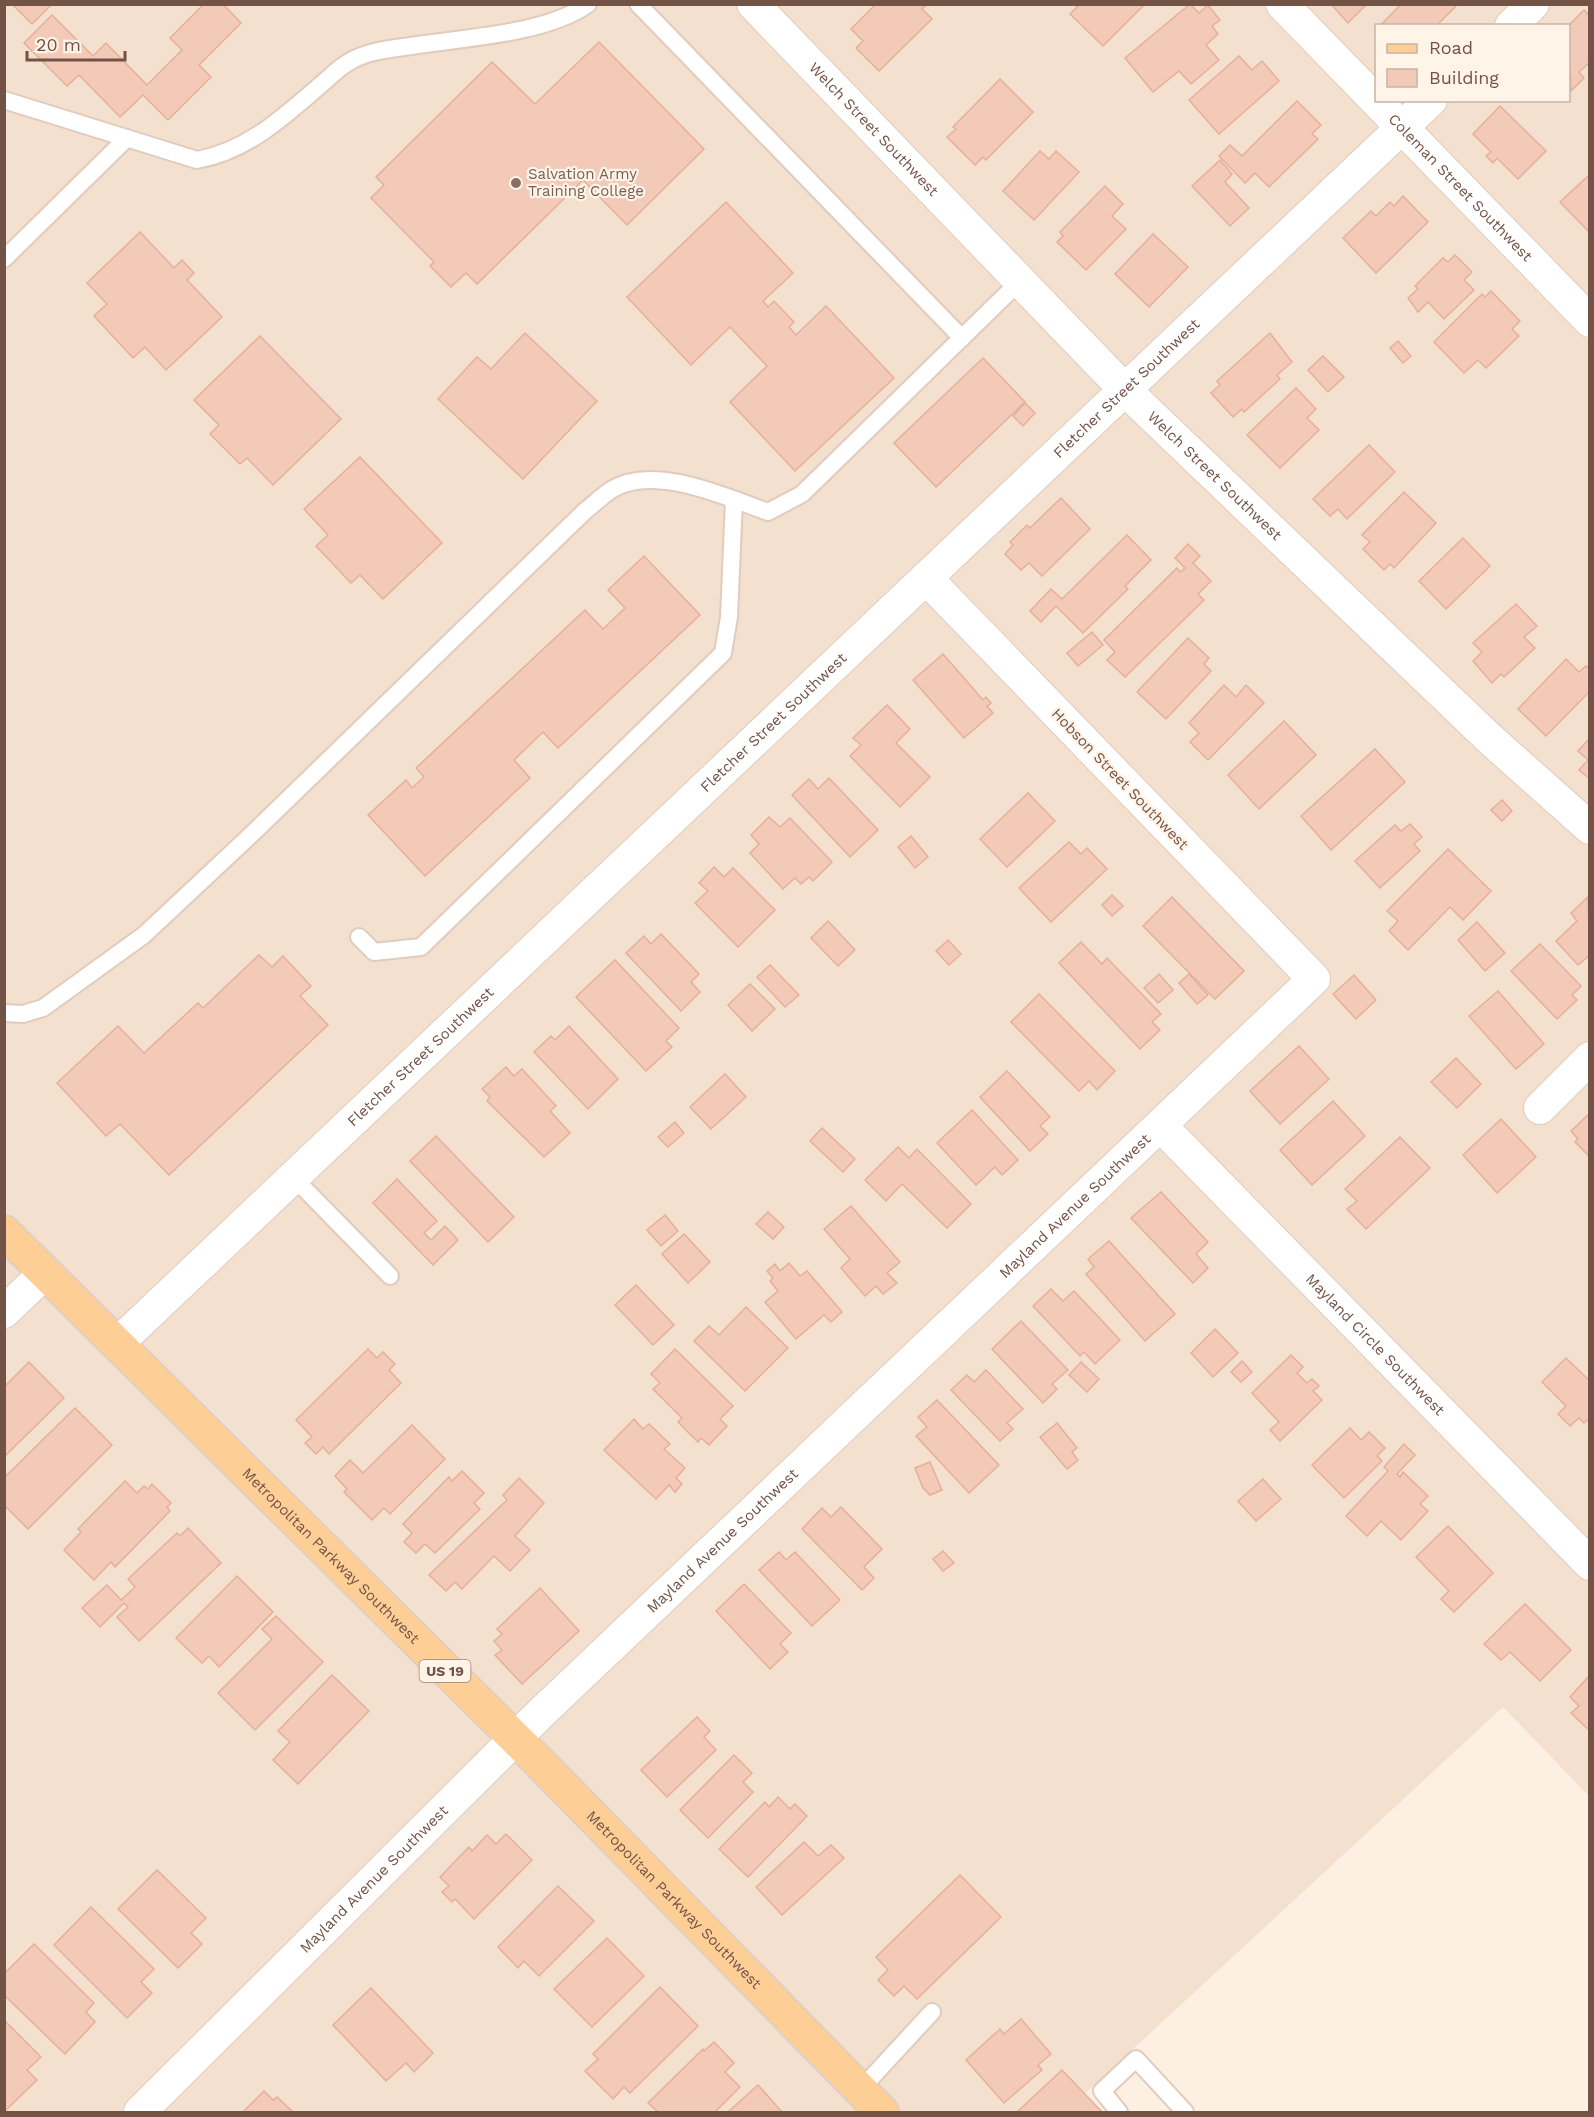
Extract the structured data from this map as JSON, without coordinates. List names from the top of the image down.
{
  "streets": {
    "main road": ["Metropolitan Parkway Southwest", "US 19"],
    "street": [
      "Welch Street Southwest",
      "Coleman Street Southwest",
      "Fletcher Street Southwest",
      "Hobson Street Southwest",
      "Mayland Avenue Southwest",
      "Mayland Circle Southwest"
    ]
  },
  "crossings": [
    ["Welch Street Southwest", "Fletcher Street Southwest"],
    ["Coleman Street Southwest", "Fletcher Street Southwest"],
    ["Fletcher Street Southwest", "Hobson Street Southwest"],
    ["Fletcher Street Southwest", "Metropolitan Parkway Southwest"],
    ["Hobson Street Southwest", "Mayland Avenue Southwest"],
    ["Mayland Avenue Southwest", "Mayland Circle Southwest"],
    ["Mayland Avenue Southwest", "Metropolitan Parkway Southwest"]
  ],
  "places": ["Salvation Army Training College"],
  "legend": ["Road", "Building"],
  "scale_bar": "20 m"
}
